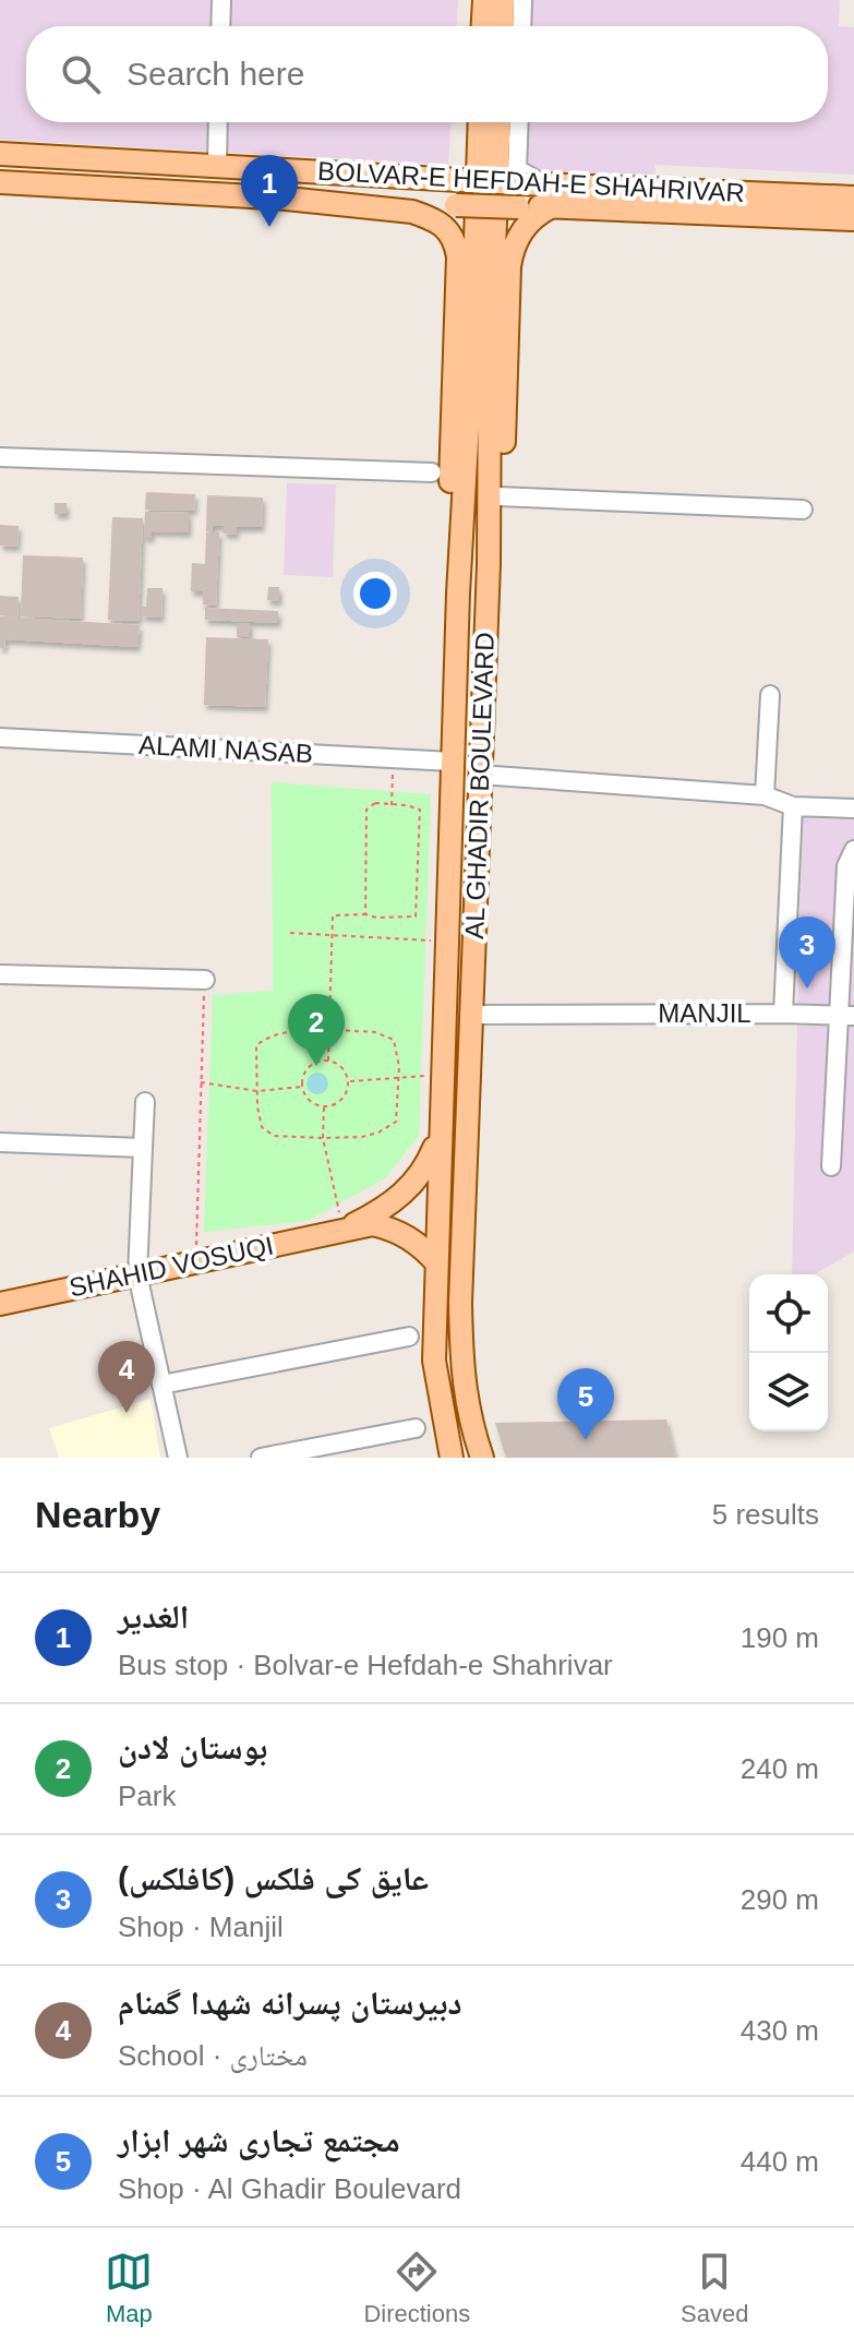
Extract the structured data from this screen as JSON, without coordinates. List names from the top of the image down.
{
  "streets": {
    "main road": ["BOLVAR-E HEFDAH-E SHAHRIVAR", "AL GHADIR BOULEVARD", "SHAHID VOSUQI"],
    "street": ["ALAMI NASAB", "MANJIL"]
  },
  "crossings": [
    ["ALAMI NASAB", "AL GHADIR BOULEVARD"],
    ["AL GHADIR BOULEVARD", "MANJIL"]
  ],
  "page": {
    "search": "Search here",
    "pins": [
      "1",
      "3",
      "2",
      "4",
      "5"
    ],
    "heading": ["Nearby", "5 results"],
    "list": [
      {
        "mark": "1",
        "name": "الغدیر",
        "note": "Bus stop · Bolvar-e Hefdah-e Shahrivar",
        "value": "190 m"
      },
      {
        "mark": "2",
        "name": "بوستان لادن",
        "note": "Park",
        "value": "240 m"
      },
      {
        "mark": "3",
        "name": "عایق کی فلکس (کافلکس)",
        "note": "Shop · Manjil",
        "value": "290 m"
      },
      {
        "mark": "4",
        "name": "دبیرستان پسرانه شهدا گمنام",
        "note": "School · مختاری",
        "value": "430 m"
      },
      {
        "mark": "5",
        "name": "مجتمع تجاری شهر ابزار",
        "note": "Shop · Al Ghadir Boulevard",
        "value": "440 m"
      }
    ],
    "nav": ["Map", "Directions", "Saved"]
  }
}
